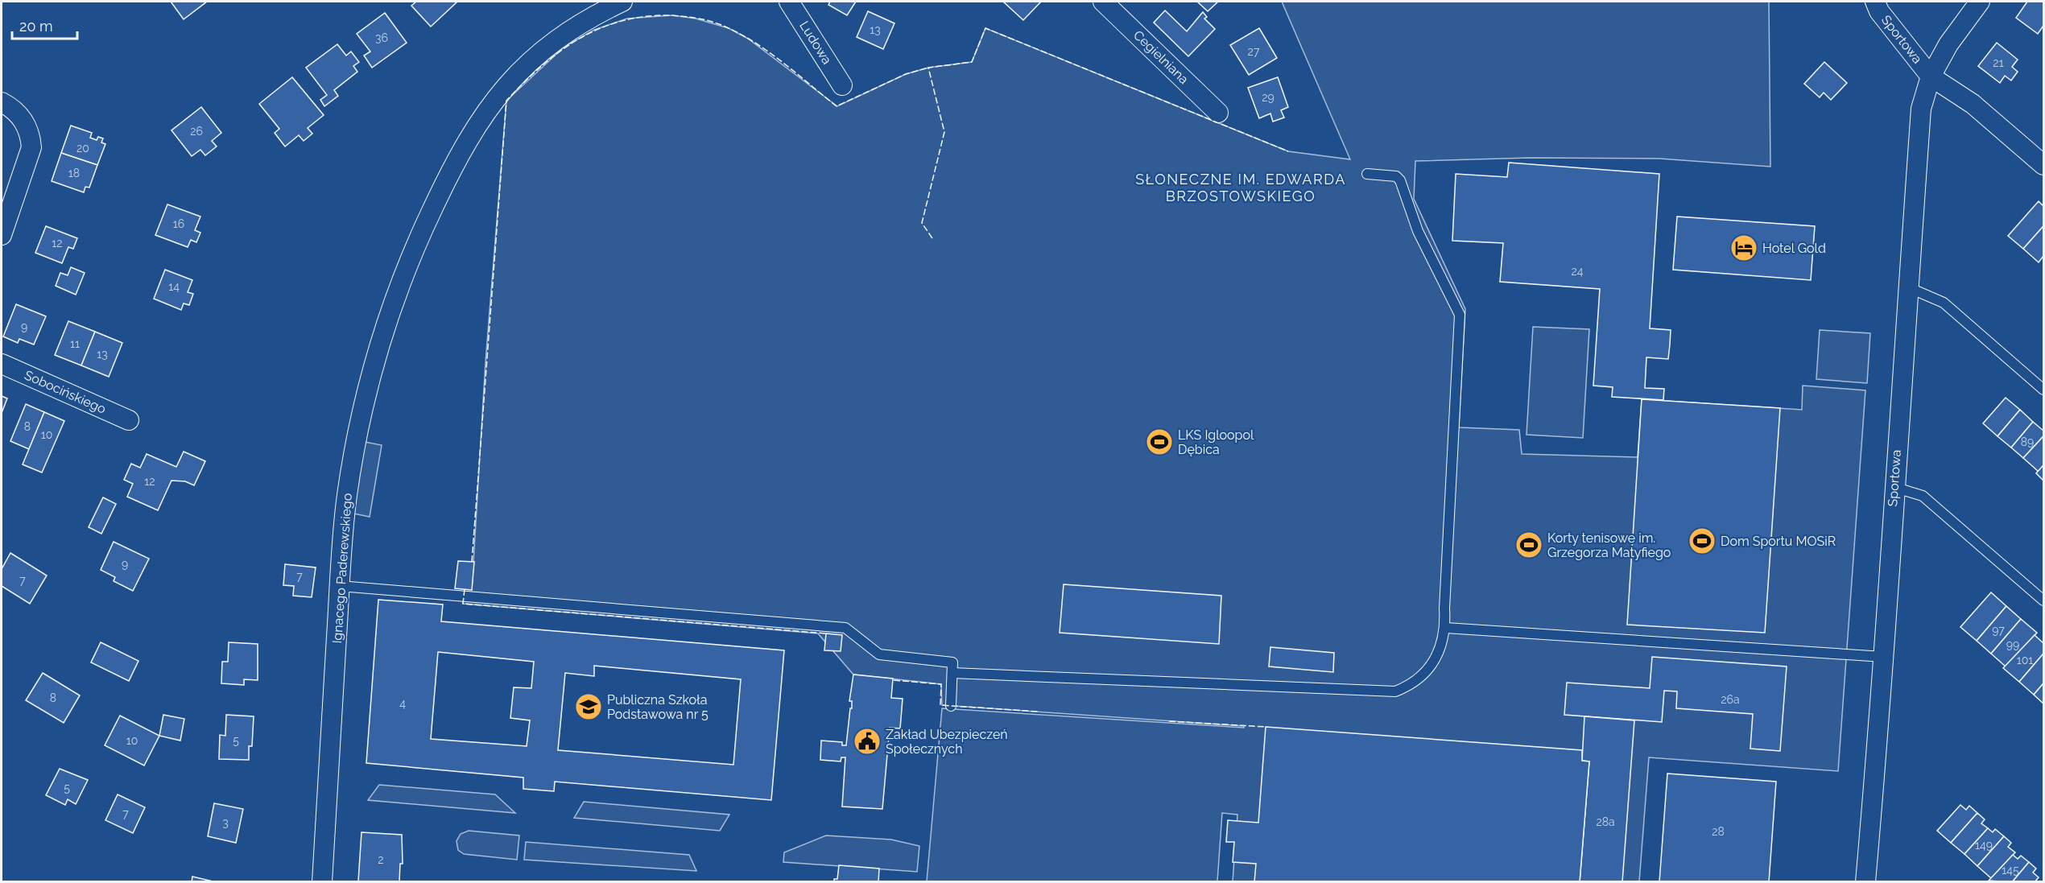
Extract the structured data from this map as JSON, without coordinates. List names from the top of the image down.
{
  "streets": {
    "street": [
      "Sportowa",
      "Ludowa",
      "Cegielniana",
      "Sobocińskiego",
      "Ignacego Paderewskiego"
    ]
  },
  "districts": ["SŁONECZNE IM. EDWARDA BRZOSTOWSKIEGO"],
  "places": {
    "hotel": ["Hotel Gold"],
    "sports": ["LKS Igloopol Dębica", "Dom Sportu MOSiR", "Korty tenisowe im. Grzegorza Matyfiego"],
    "school or university": ["Publiczna Szkoła Podstawowa nr 5"],
    "public building": ["Zakład Ubezpieczeń Społecznych"]
  },
  "house_numbers": [
    "13",
    "36",
    "27",
    "21",
    "29",
    "26",
    "20",
    "18",
    "16",
    "12",
    "24",
    "14",
    "9",
    "11",
    "13",
    "8",
    "10",
    "89",
    "12",
    "9",
    "7",
    "7",
    "97",
    "99",
    "101",
    "8",
    "26a",
    "4",
    "10",
    "5",
    "5",
    "7",
    "28a",
    "3",
    "28",
    "149",
    "2",
    "145"
  ],
  "scale_bar": "20 m"
}
